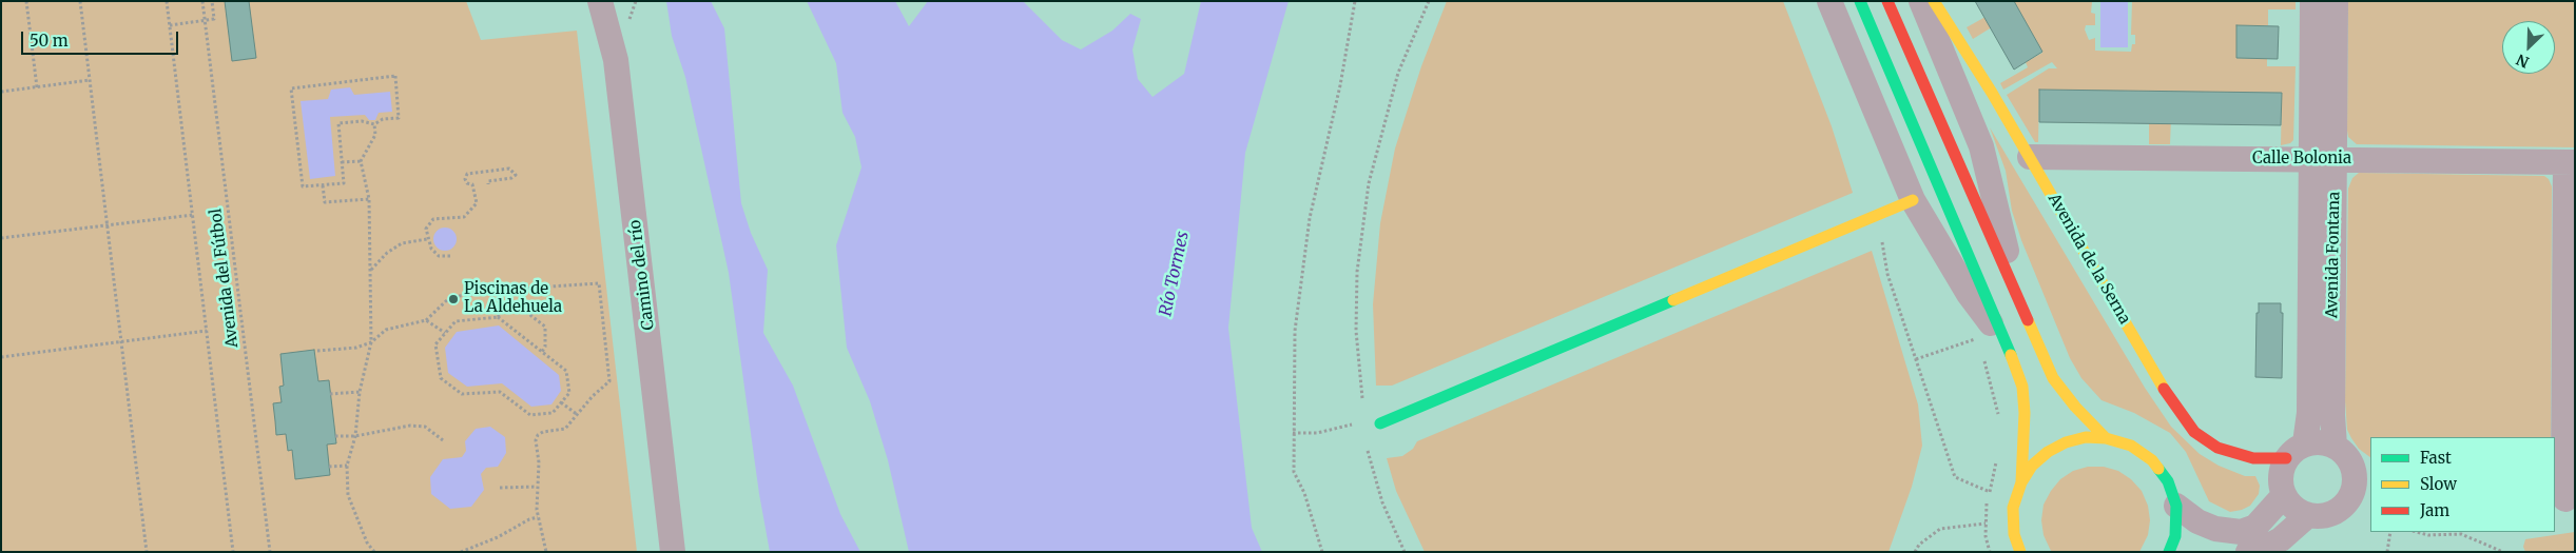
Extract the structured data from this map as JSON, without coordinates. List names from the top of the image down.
{
  "streets": {
    "main road": ["Avenida de la Serna"],
    "street": ["Calle Bolonia", "Avenida Fontana", "Camino del río"],
    "path": ["Avenida del Fútbol"]
  },
  "crossings": [
    ["Calle Bolonia", "Avenida Fontana"],
    ["Calle Bolonia", "Avenida de la Serna"],
    ["Avenida Fontana", "Avenida de la Serna"]
  ],
  "water": ["Río Tormes"],
  "places": ["Piscinas de La Aldehuela"],
  "legend": ["Fast", "Slow", "Jam"],
  "scale_bar": "50 m",
  "north": "bottom left"
}
